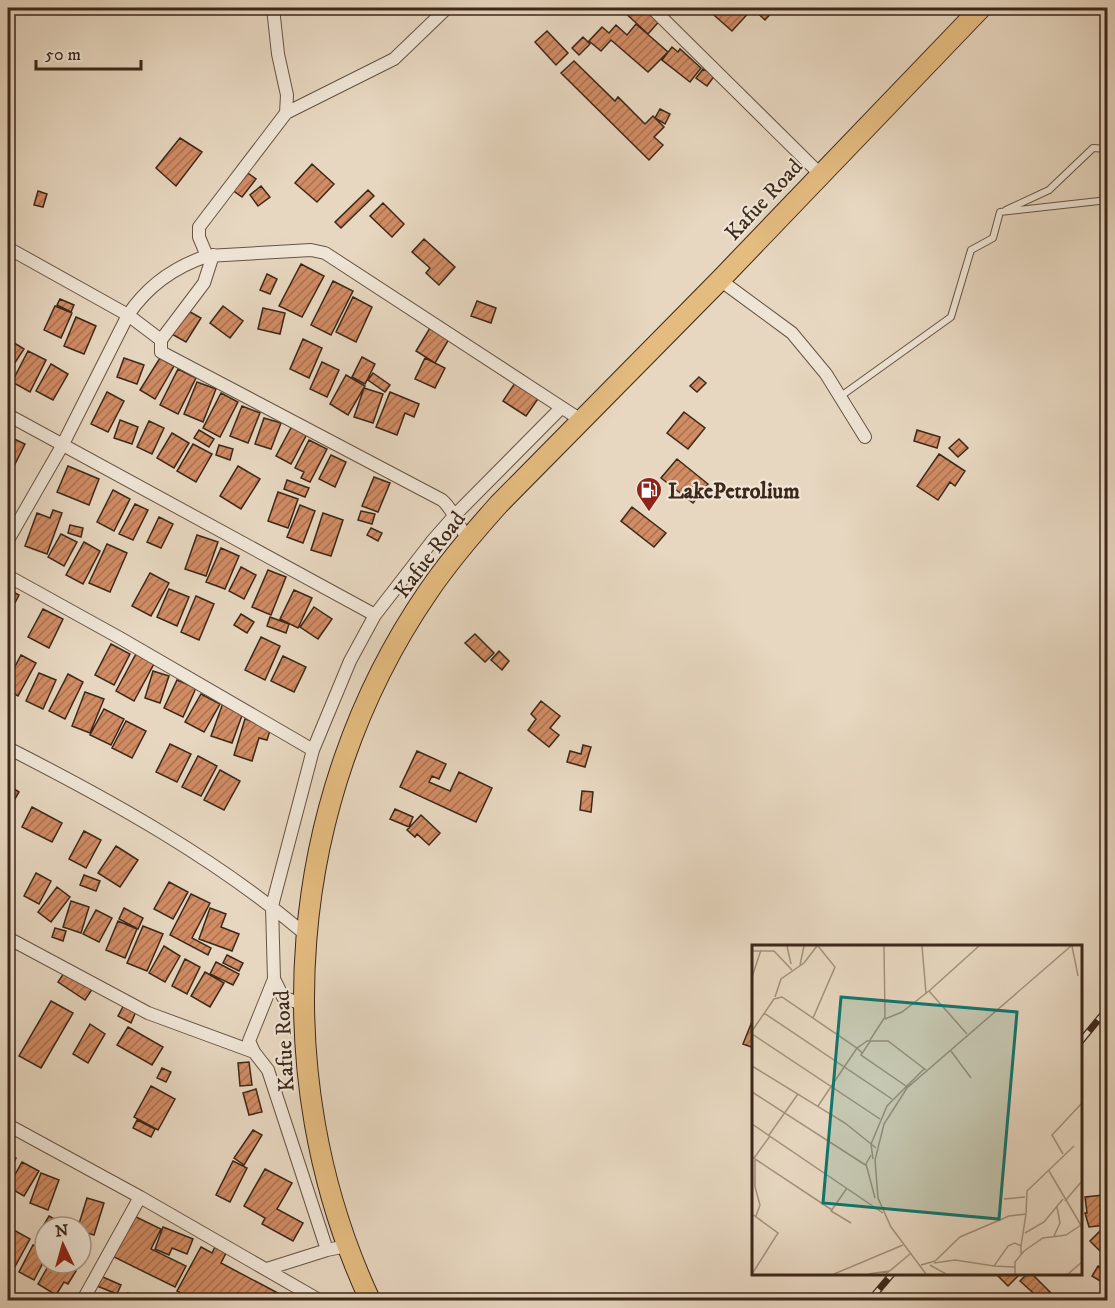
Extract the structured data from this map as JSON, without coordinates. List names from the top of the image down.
{
  "streets": {
    "highway": ["Kafue Road"]
  },
  "places": {
    "fuel station": ["LakePetrolium"]
  },
  "scale_bar": "50 m",
  "north": "top"
}
